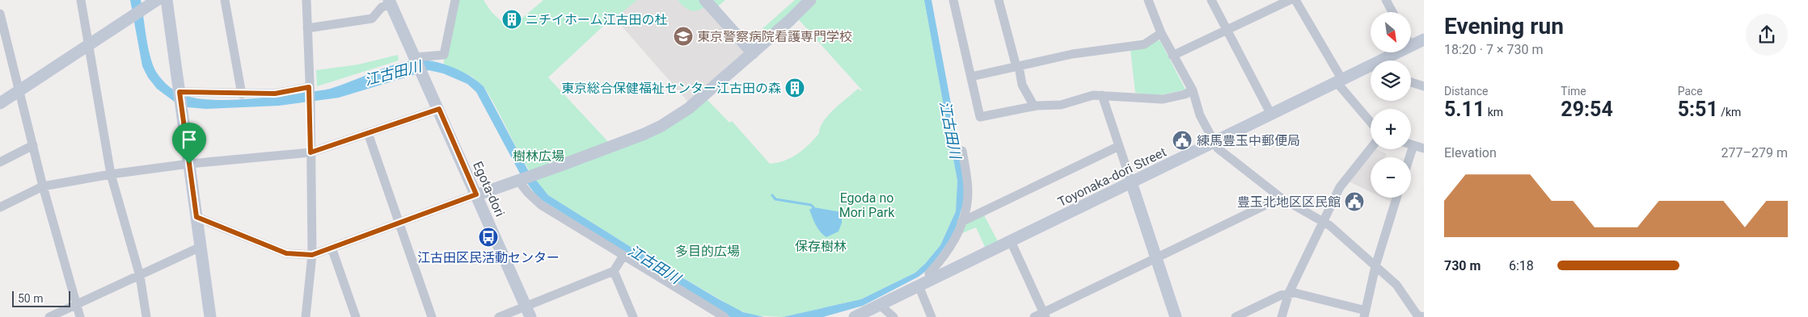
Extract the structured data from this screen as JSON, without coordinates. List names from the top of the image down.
{
  "streets": {
    "street": ["Toyonaka-dori Street", "Egota-dori"]
  },
  "water": ["江古田川"],
  "parks": [
    "樹林広場",
    "Egoda no Mori Park",
    "保存樹林",
    "多目的広場"
  ],
  "places": {
    "building": ["ニチイホーム江古田の杜", "東京総合保健福祉センター江古田の森"],
    "school or university": ["東京警察病院看護専門学校"],
    "public building": ["練馬豊玉中郵便局", "豊玉北地区区民館"],
    "bus stop": ["江古田区民活動センター"]
  },
  "scale_bar": "50 m",
  "north": "bottom right",
  "page": {
    "heading": ["Evening run", "18:20 · 7 × 730 m"],
    "map_buttons": ["+", "−"],
    "stats": [
      ["Distance", "5.11 km"],
      ["Time", "29:54"],
      ["Pace", "5:51 /km"]
    ],
    "chart": ["Elevation", "277–279 m"],
    "list": [
      {
        "name": "730 m",
        "note": "6:18"
      }
    ],
    "scale": "50 m"
  }
}
